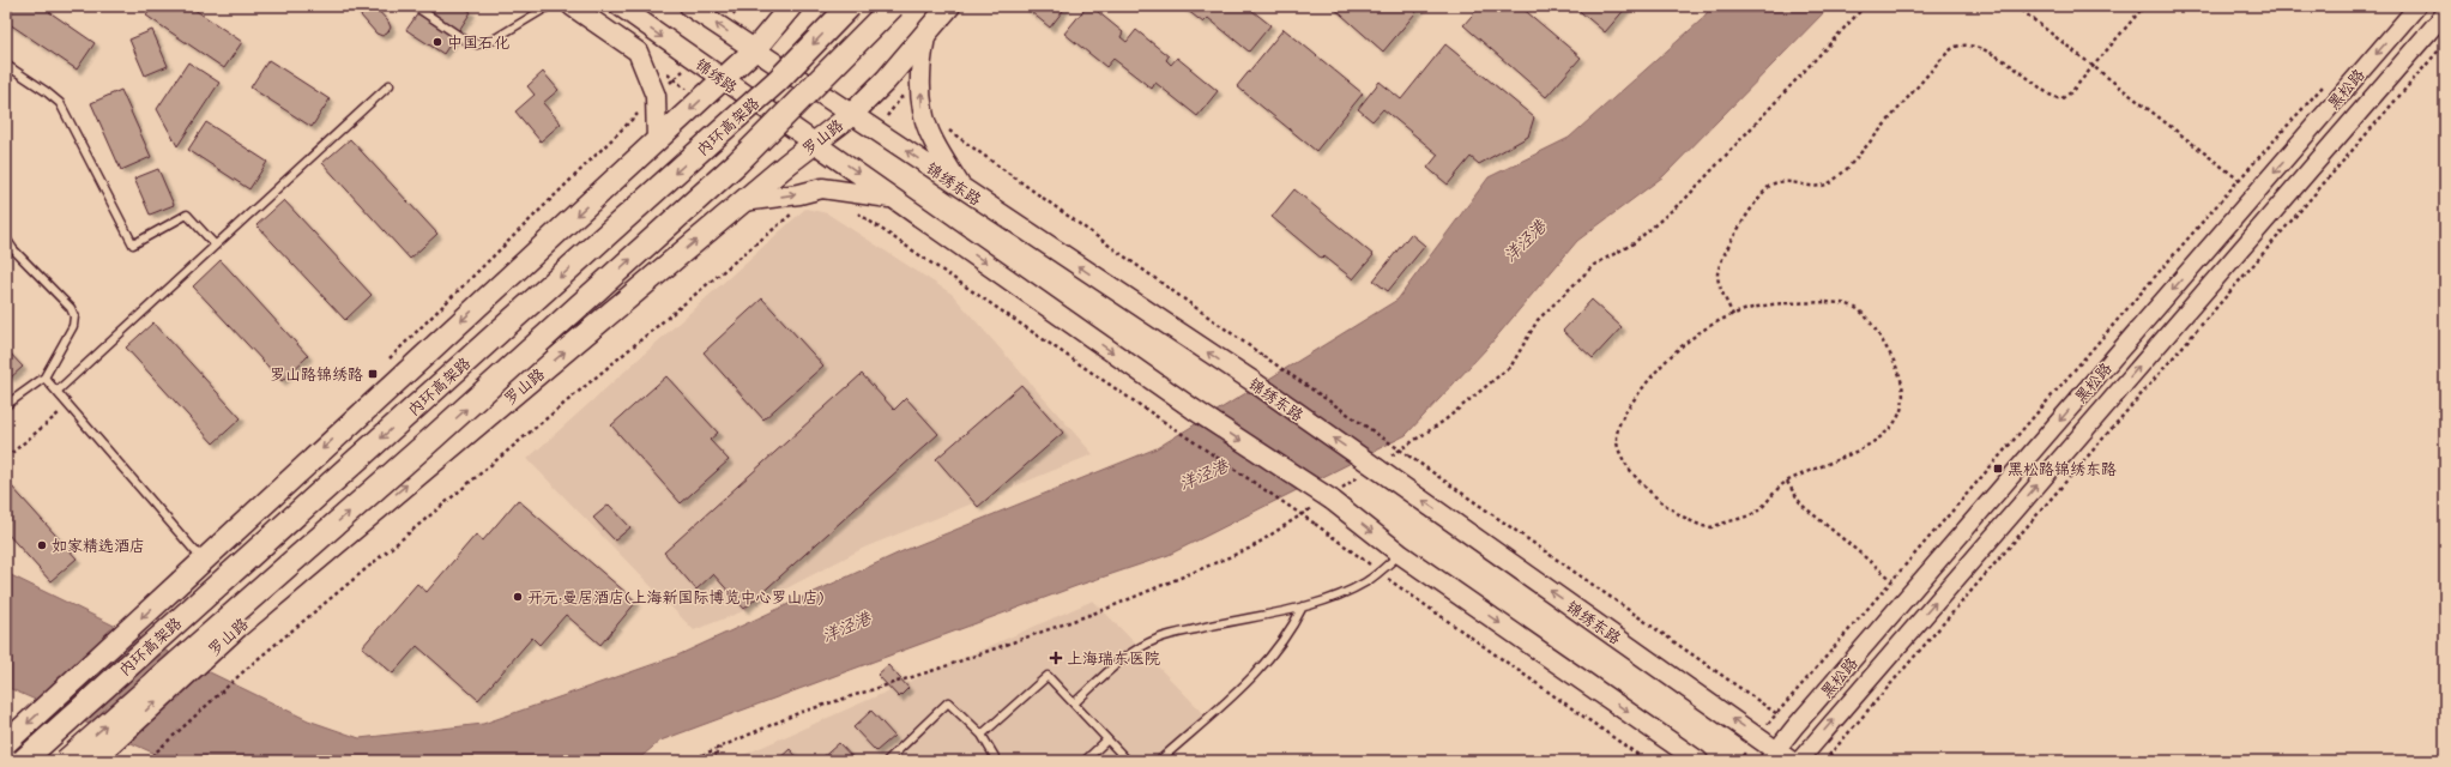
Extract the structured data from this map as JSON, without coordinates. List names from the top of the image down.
{
  "streets": {
    "highway": ["内环高架路"],
    "main road": ["锦绣路", "罗山路", "锦绣东路"],
    "street": ["黑松路"]
  },
  "crossings": [
    ["锦绣路", "罗山路"],
    ["黑松路", "锦绣东路"],
    ["罗山路", "锦绣东路"]
  ],
  "water": ["洋泾港"],
  "places": {
    "other": ["中国石化", "如家精选酒店", "开元·曼居酒店(上海新国际博览中心罗山店)"],
    "transit": ["罗山路锦绣路", "黑松路锦绣东路"],
    "health": ["上海瑞东医院"]
  }
}
